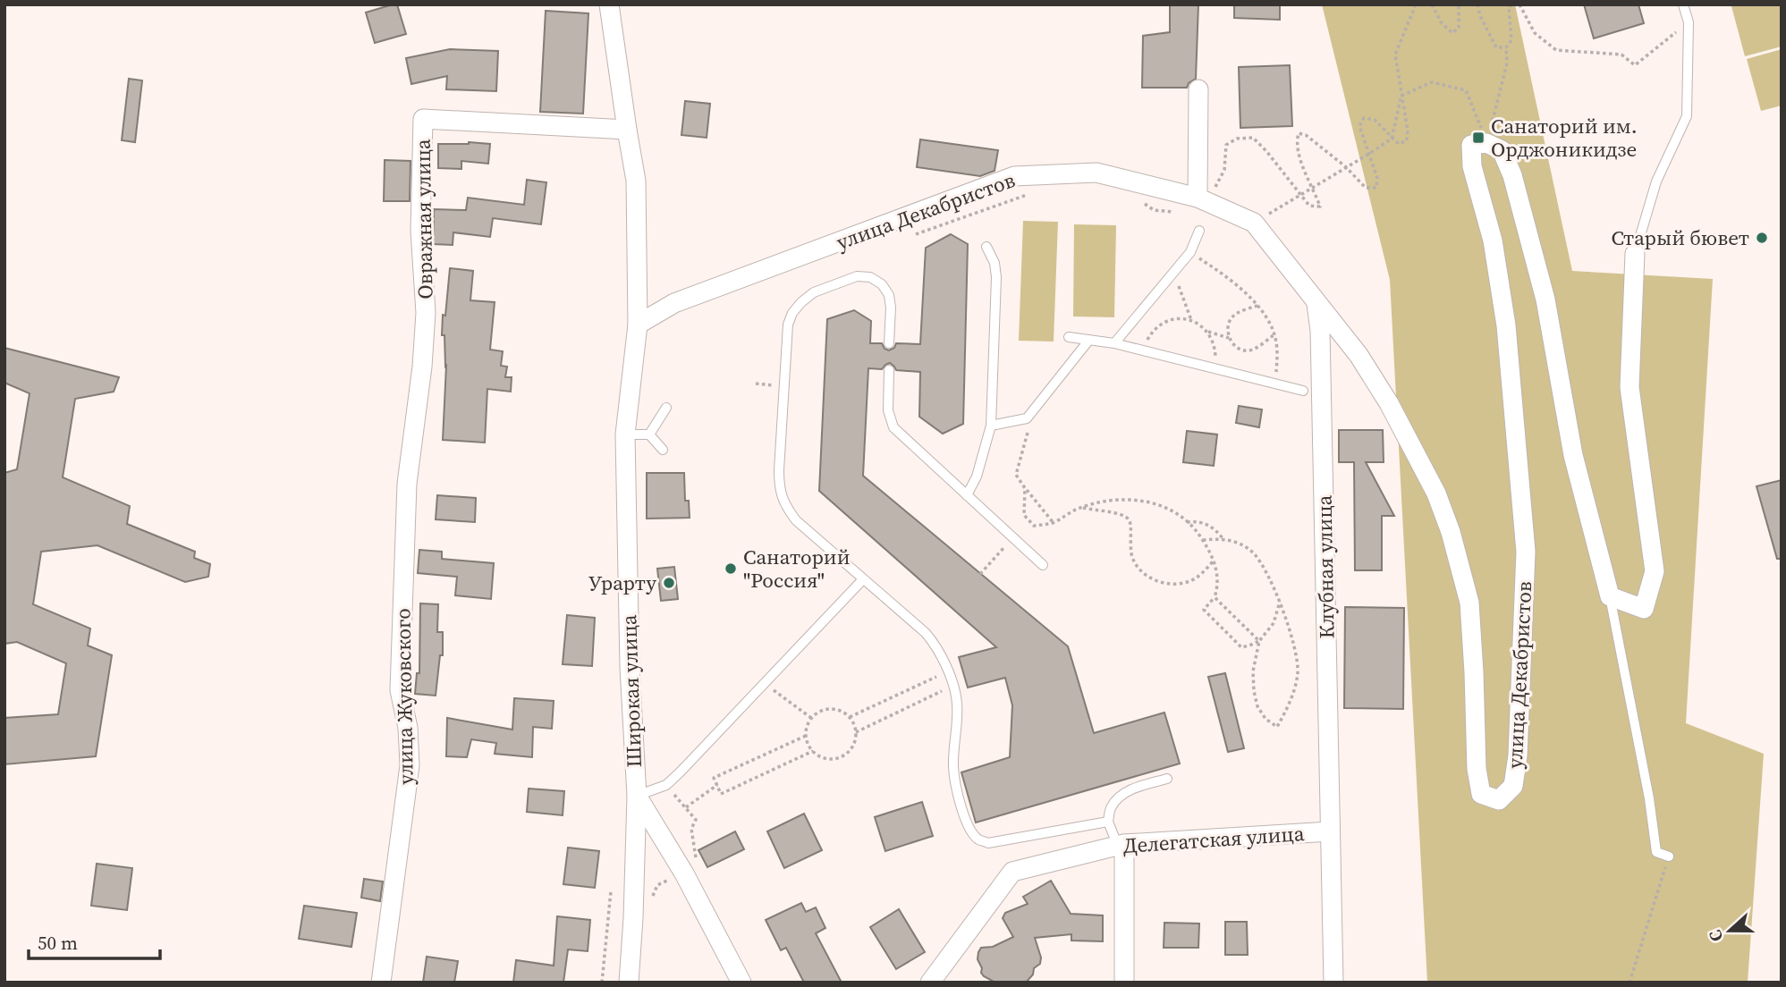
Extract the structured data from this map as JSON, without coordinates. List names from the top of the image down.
{
  "streets": {
    "street": [
      "улица Декабристов",
      "Овражная улица",
      "Клубная улица",
      "Широкая улица",
      "улица Жуковского",
      "Делегатская улица"
    ]
  },
  "crossings": [
    ["улица Декабристов", "Клубная улица"],
    ["улица Декабристов", "Широкая улица"],
    ["Овражная улица", "улица Жуковского"],
    ["Клубная улица", "Делегатская улица"]
  ],
  "places": {
    "transit": ["Санаторий им. Орджоникидзе"],
    "other": ["Старый бювет", "Санаторий \"Россия\"", "Урарту"]
  },
  "scale_bar": "50 m",
  "north": "left"
}
